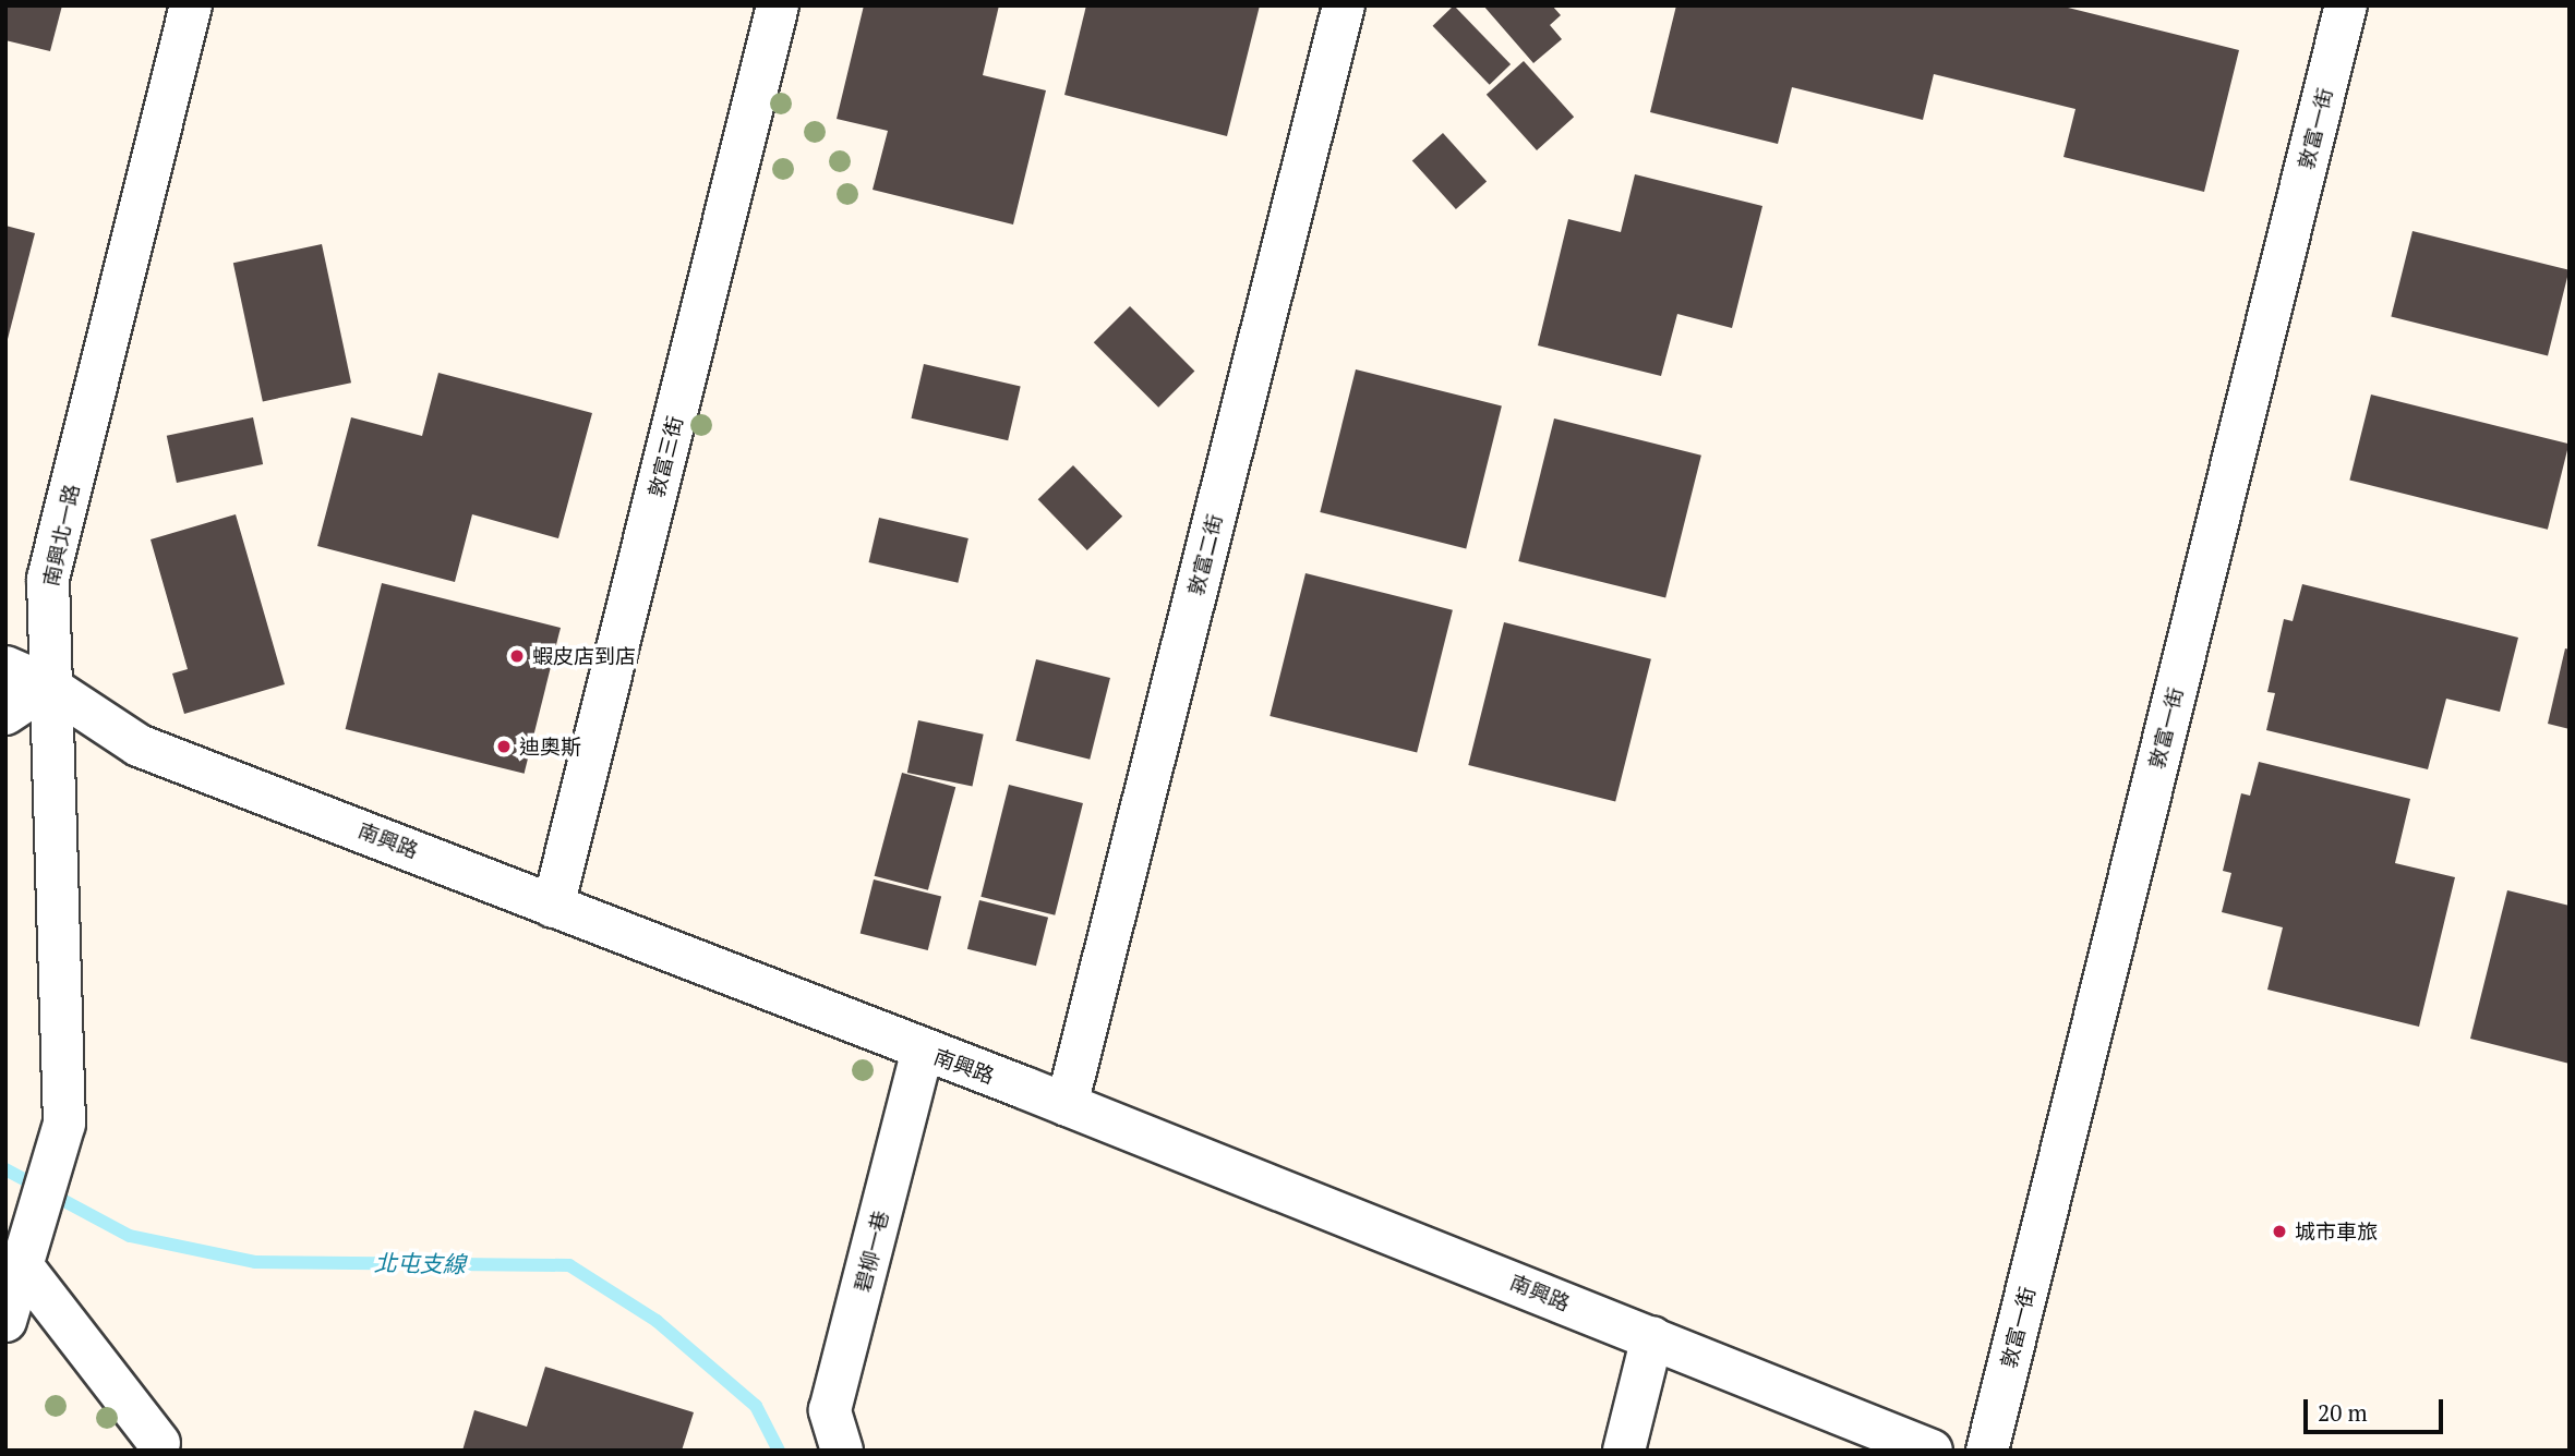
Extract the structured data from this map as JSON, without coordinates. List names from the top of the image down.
{
  "streets": {
    "street": [
      "敦富一街",
      "敦富三街",
      "南興北一路",
      "敦富二街",
      "南興路",
      "碧柳一巷"
    ]
  },
  "crossings": [
    ["敦富三街", "南興路"],
    ["南興北一路", "南興路"],
    ["敦富二街", "南興路"],
    ["南興路", "碧柳一巷"]
  ],
  "water": ["北屯支線"],
  "places": ["蝦皮店到店", "迪奧斯", "城市車旅"],
  "scale_bar": "20 m"
}
